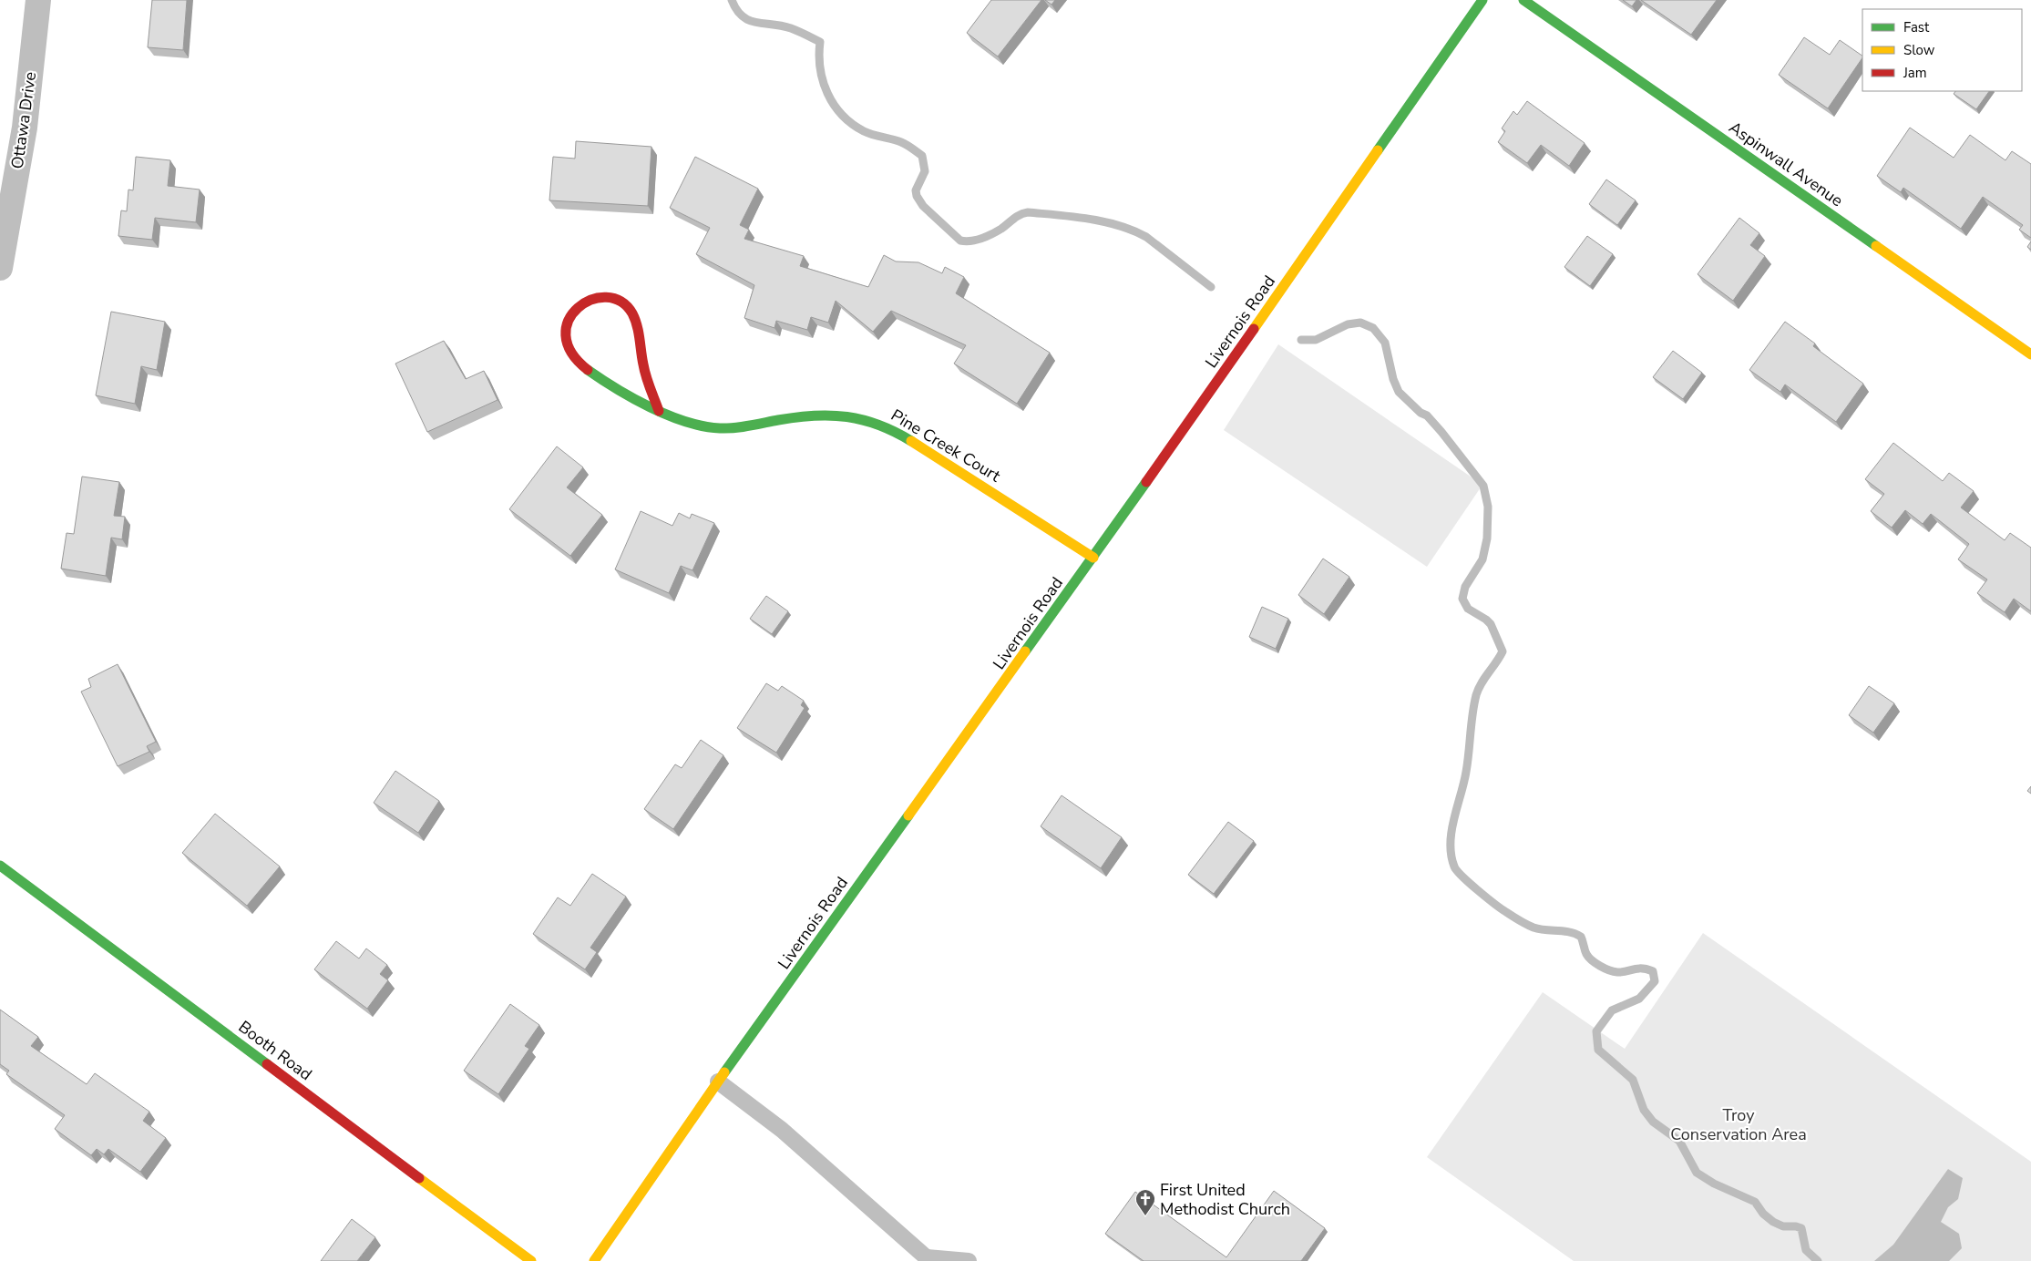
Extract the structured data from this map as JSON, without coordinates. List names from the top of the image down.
{
  "streets": {
    "street": [
      "Ottawa Drive",
      "Aspinwall Avenue",
      "Livernois Road",
      "Pine Creek Court",
      "Booth Road"
    ]
  },
  "crossings": [
    ["Livernois Road", "Pine Creek Court"]
  ],
  "parks": ["Troy Conservation Area"],
  "places": {
    "church": ["First United Methodist Church"]
  },
  "legend": ["Fast", "Slow", "Jam"]
}
